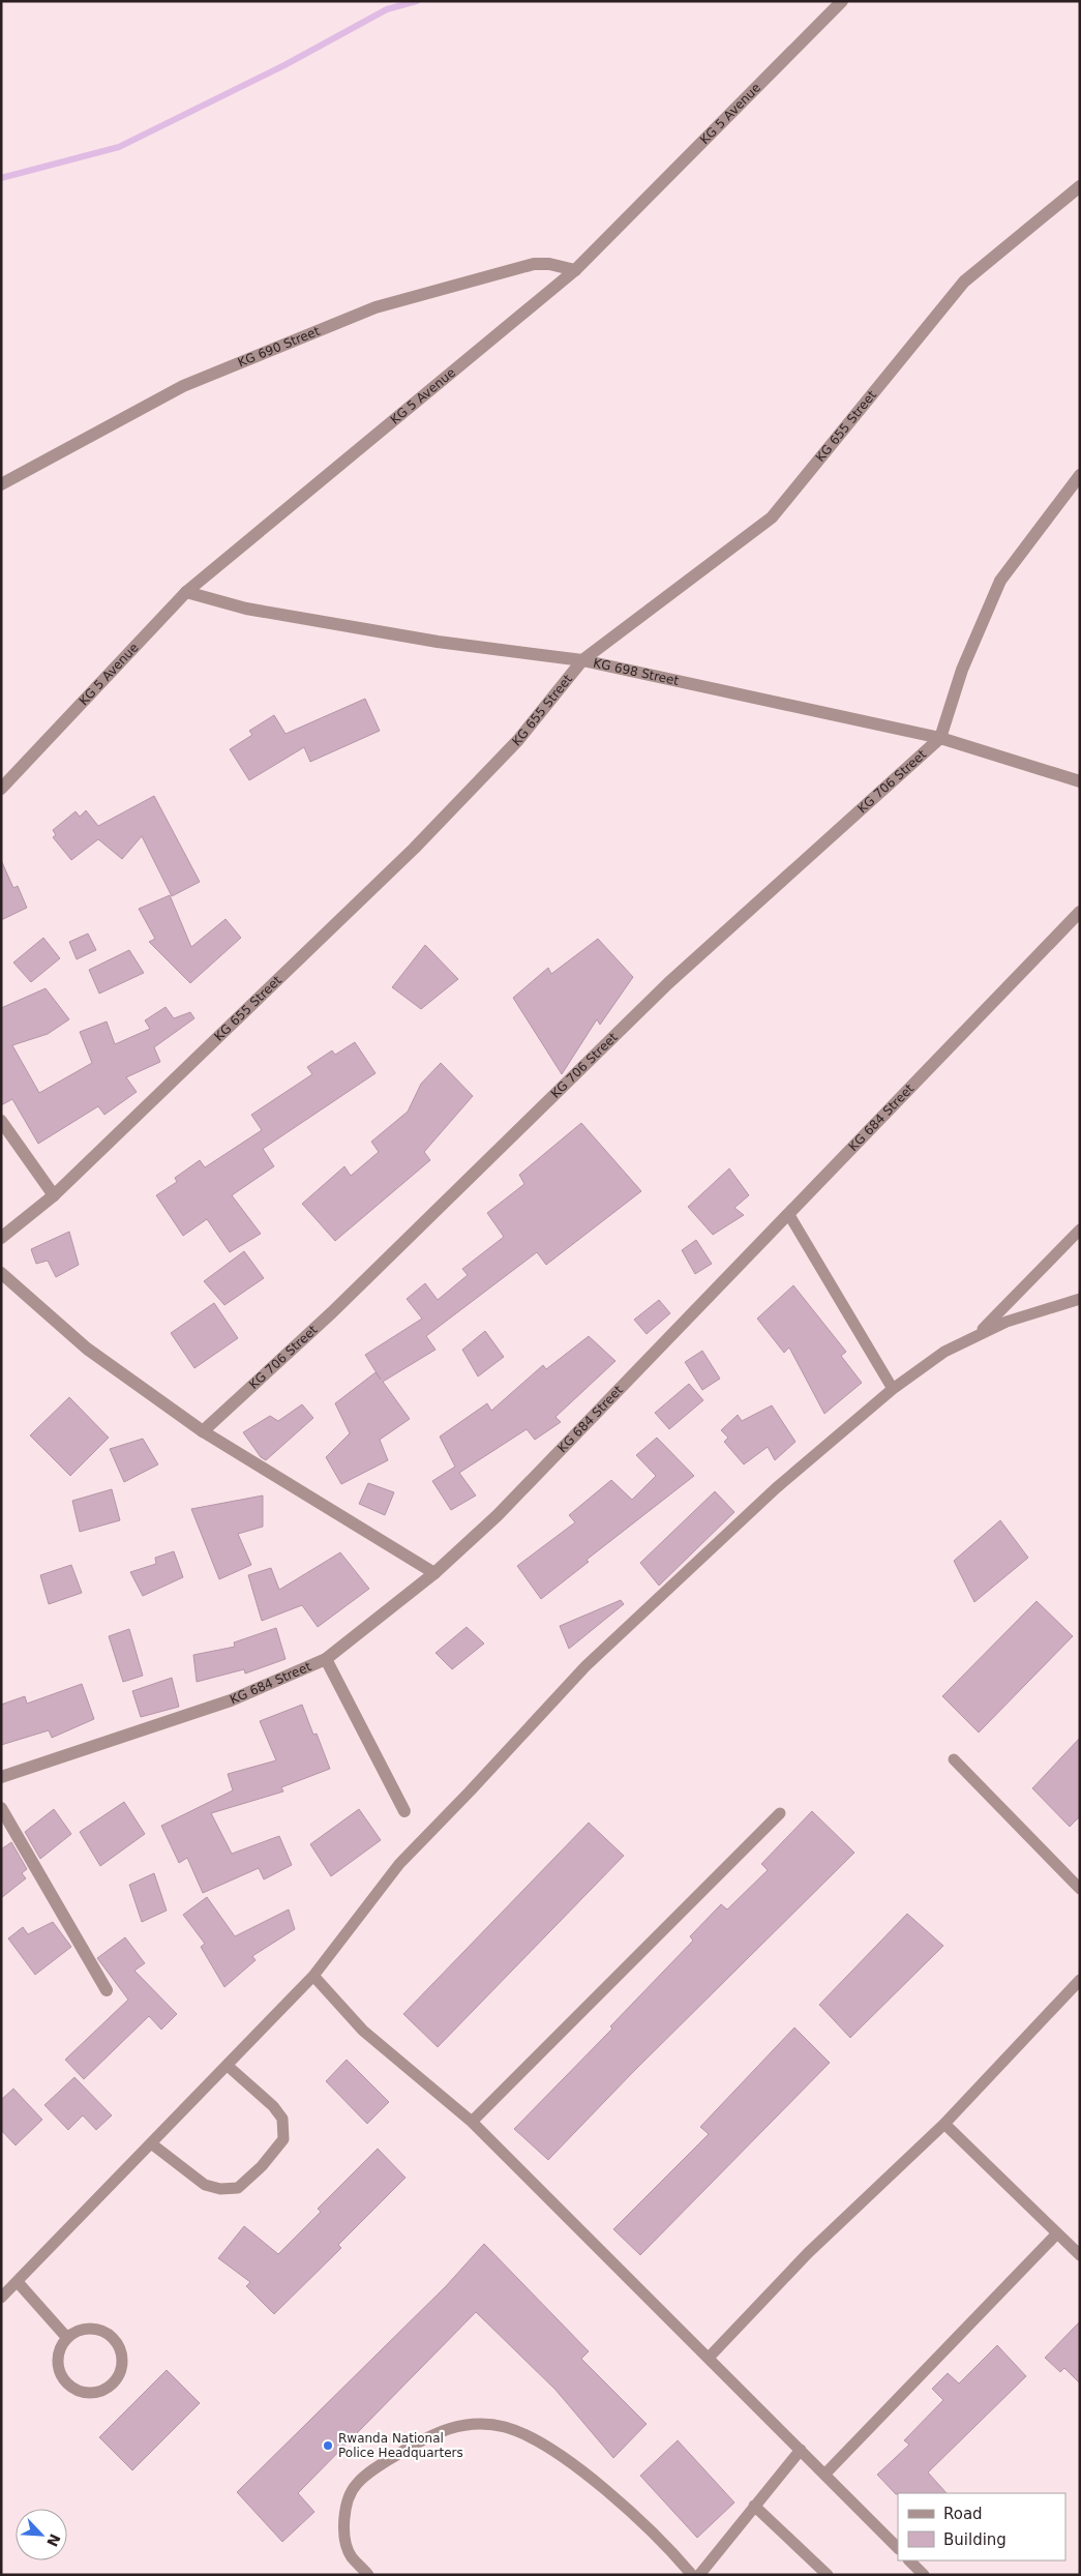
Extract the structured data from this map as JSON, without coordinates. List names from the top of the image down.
{
  "streets": {
    "street": [
      "KG 5 Avenue",
      "KG 690 Street",
      "KG 655 Street",
      "KG 698 Street",
      "KG 706 Street",
      "KG 684 Street"
    ]
  },
  "crossings": [
    ["KG 5 Avenue", "KG 690 Street"],
    ["KG 5 Avenue", "KG 698 Street"],
    ["KG 655 Street", "KG 698 Street"],
    ["KG 698 Street", "KG 706 Street"]
  ],
  "places": ["Rwanda National Police Headquarters"],
  "legend": ["Road", "Building"],
  "north": "bottom right"
}
